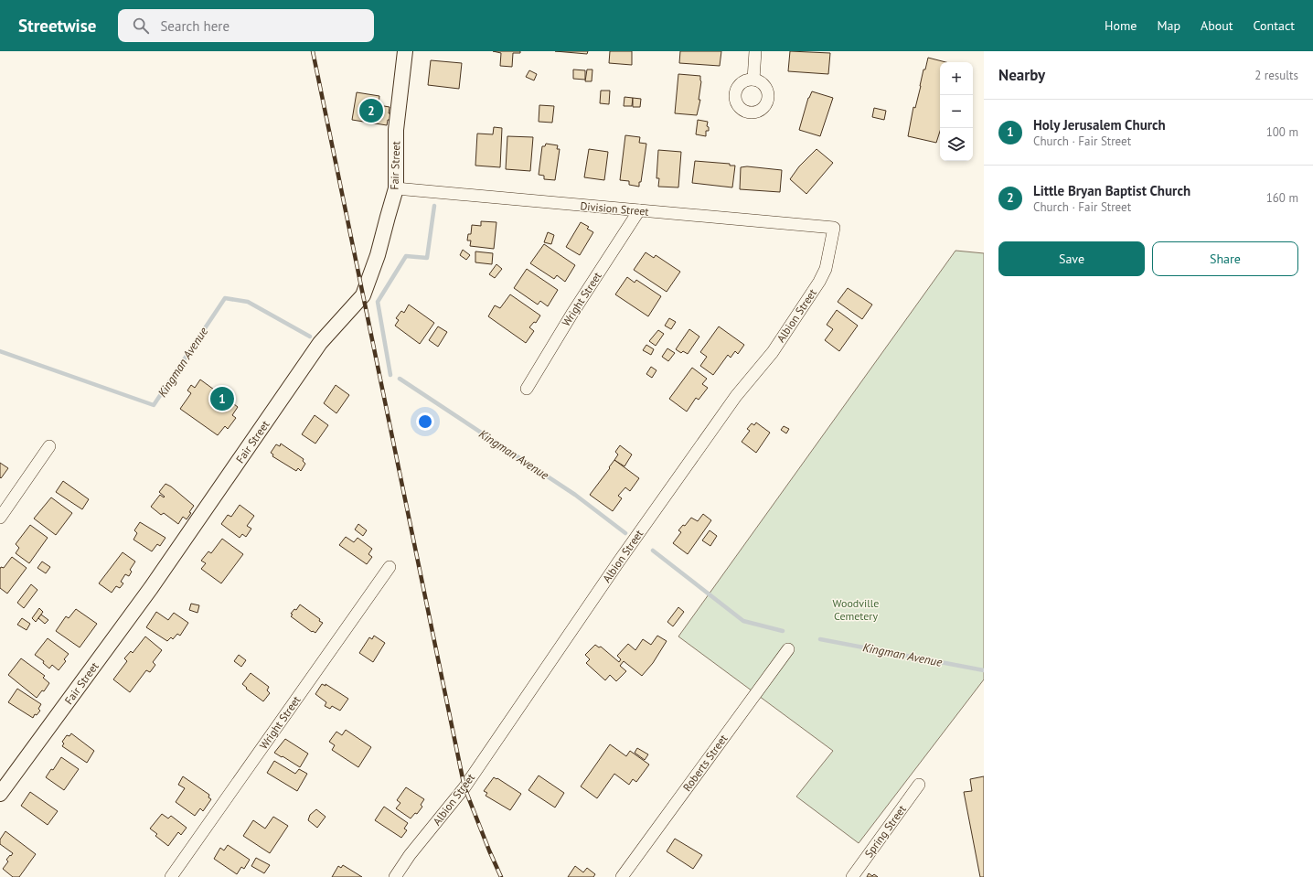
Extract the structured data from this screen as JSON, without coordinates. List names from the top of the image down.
{
  "streets": {
    "street": [
      "Fair Street",
      "Division Street",
      "Wright Street",
      "Albion Street",
      "Roberts Street",
      "Spring Street"
    ]
  },
  "crossings": [
    ["Fair Street", "Division Street"],
    ["Division Street", "Wright Street"],
    ["Division Street", "Albion Street"]
  ],
  "water": ["Kingman Avenue"],
  "parks": ["Woodville Cemetery"],
  "page": {
    "header": "Streetwise",
    "search": "Search here",
    "nav": [
      "Home",
      "Map",
      "About",
      "Contact"
    ],
    "heading": ["Nearby", "2 results"],
    "map_buttons": ["+", "−"],
    "pins": ["2", "1"],
    "list": [
      {
        "mark": "1",
        "name": "Holy Jerusalem Church",
        "note": "Church · Fair Street",
        "value": "100 m"
      },
      {
        "mark": "2",
        "name": "Little Bryan Baptist Church",
        "note": "Church · Fair Street",
        "value": "160 m"
      }
    ],
    "buttons": ["Save", "Share"]
  }
}
